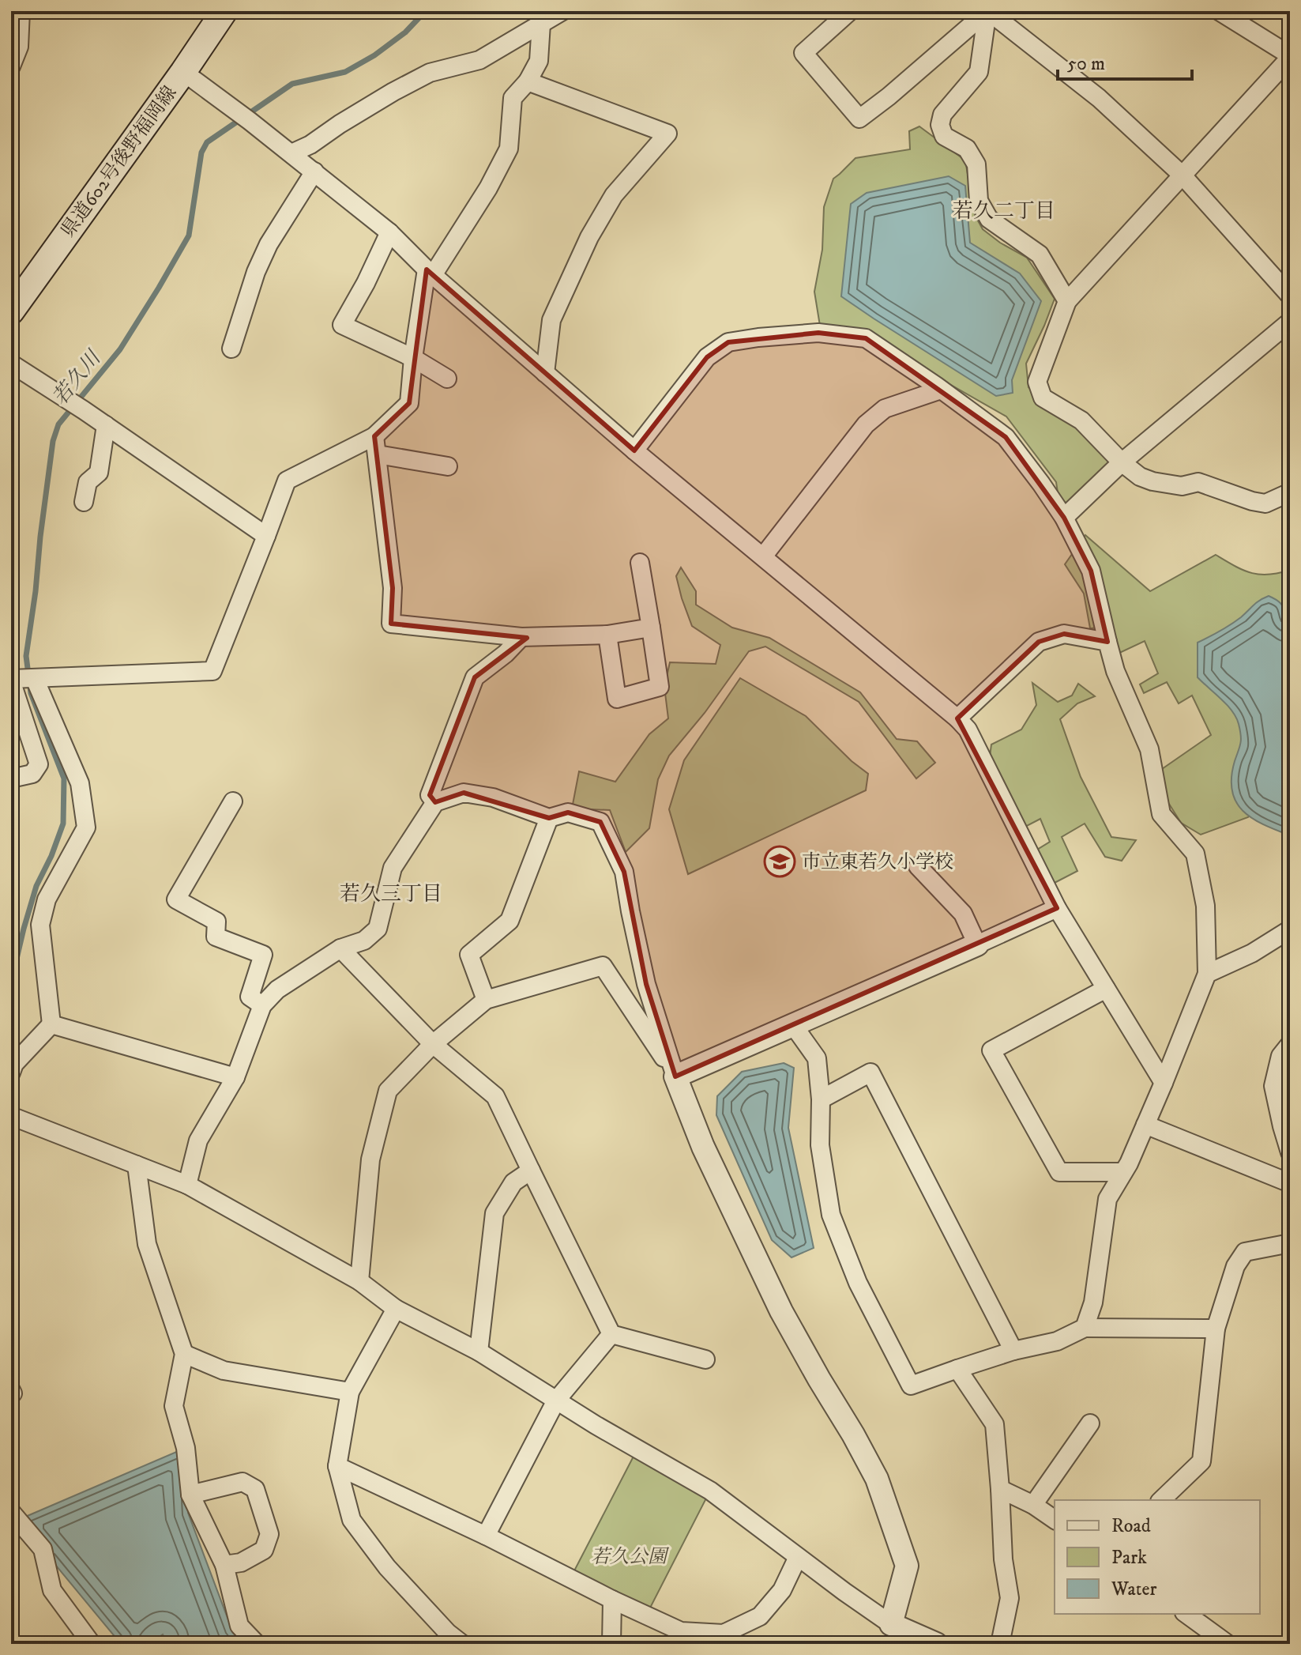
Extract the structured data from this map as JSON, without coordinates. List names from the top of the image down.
{
  "streets": {
    "main road": ["県道602号後野福岡線"]
  },
  "districts": ["若久二丁目", "若久三丁目"],
  "water": ["若久川"],
  "parks": ["若久公園"],
  "places": {
    "school or university": ["市立東若久小学校"]
  },
  "legend": ["Road", "Park", "Water"],
  "scale_bar": "50 m"
}
